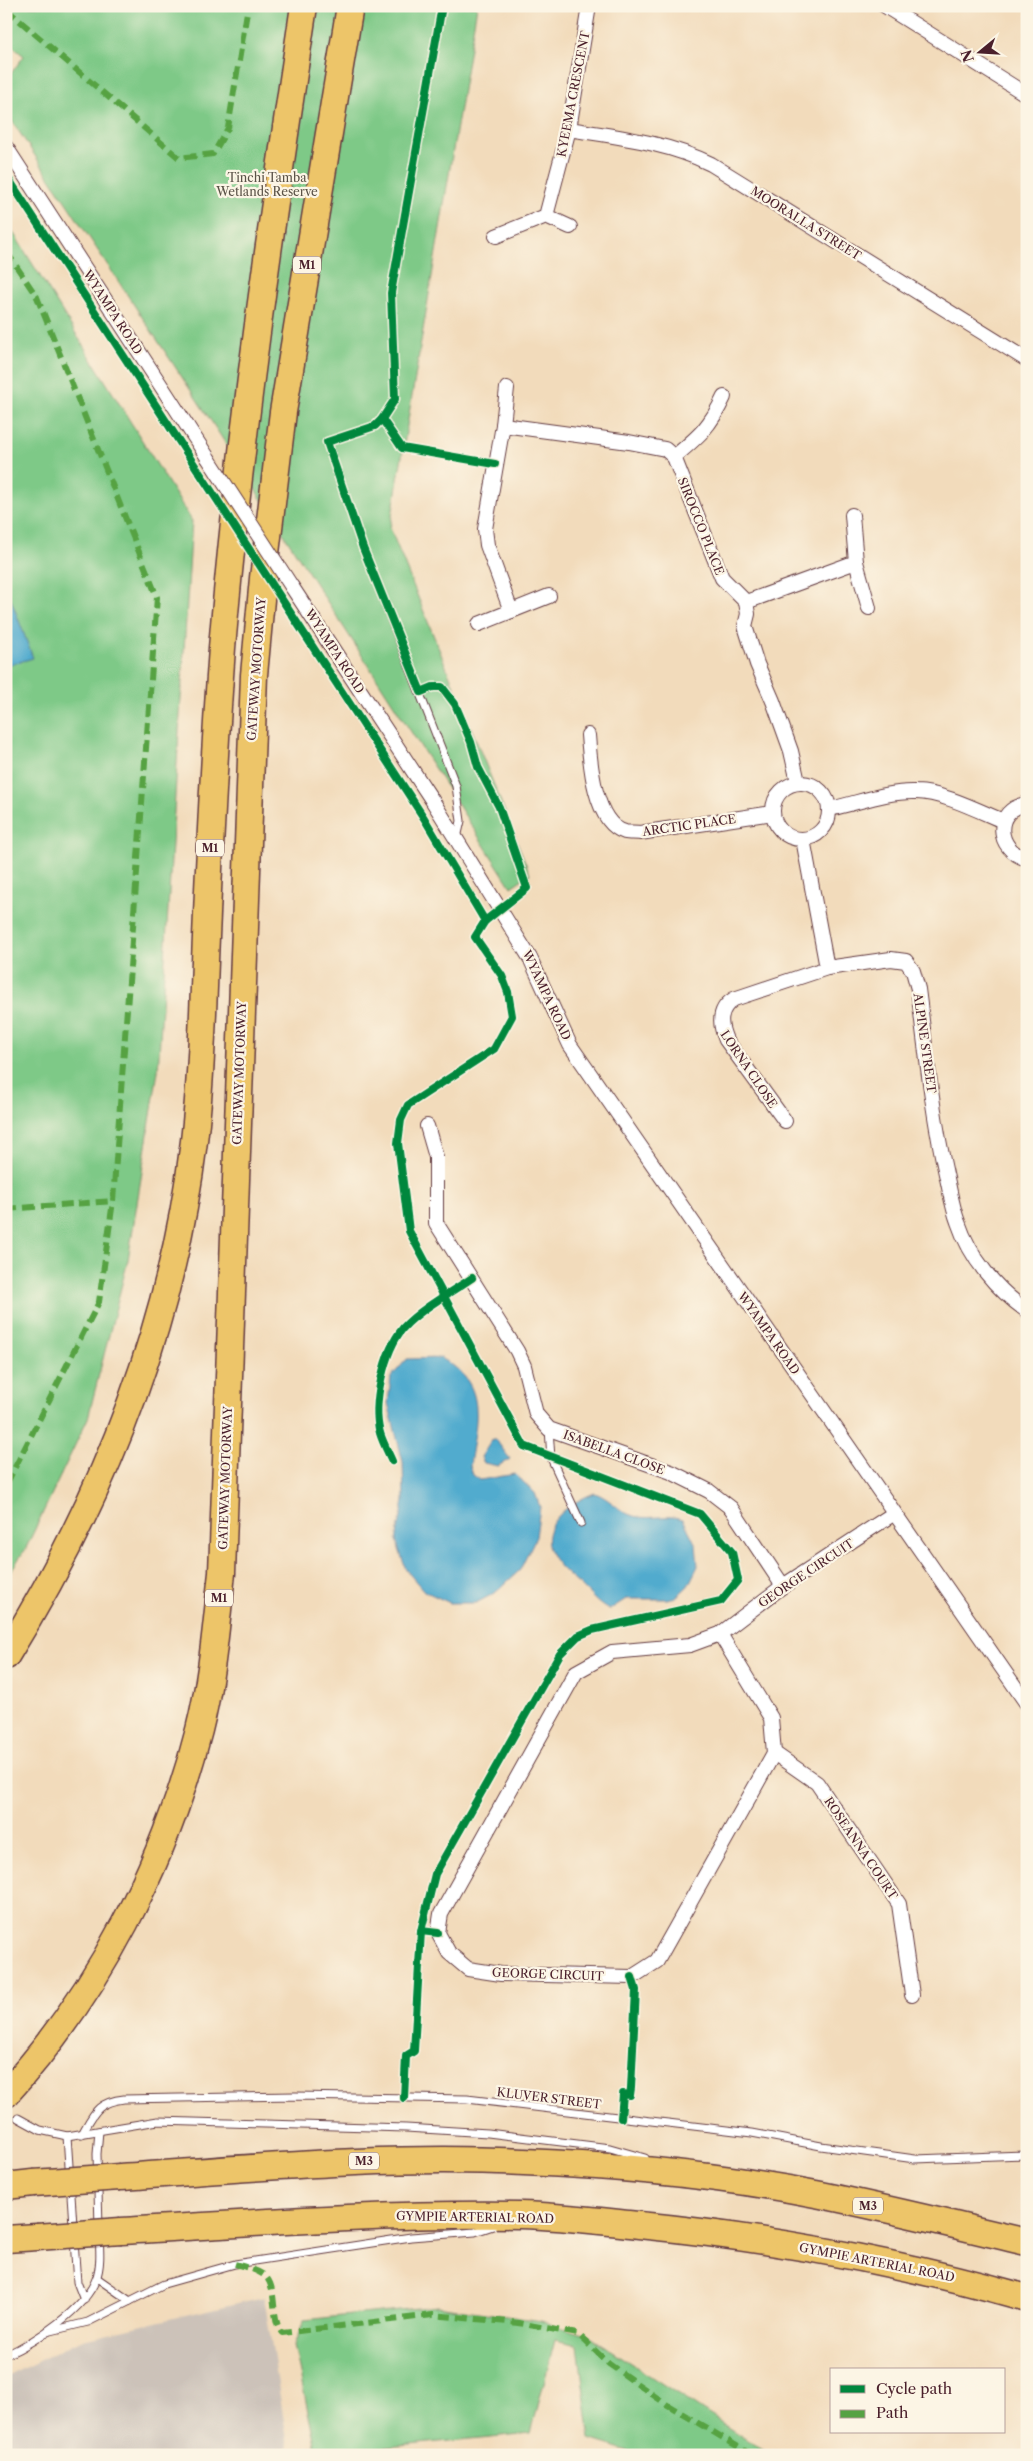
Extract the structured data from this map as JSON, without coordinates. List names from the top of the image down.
{
  "streets": {
    "highway": [
      "M1",
      "GATEWAY MOTORWAY",
      "M3",
      "GYMPIE ARTERIAL ROAD"
    ],
    "street": [
      "KYEEMA CRESCENT",
      "MOORALLA STREET",
      "WYAMPA ROAD",
      "SIROCCO PLACE",
      "ARCTIC PLACE",
      "ALPINE STREET",
      "LORNA CLOSE",
      "ISABELLA CLOSE",
      "GEORGE CIRCUIT",
      "ROSEANNA COURT"
    ],
    "lane": ["KLUVER STREET"]
  },
  "crossings": [
    ["KYEEMA CRESCENT", "MOORALLA STREET"],
    ["WYAMPA ROAD", "GEORGE CIRCUIT"],
    ["ALPINE STREET", "LORNA CLOSE"],
    ["ISABELLA CLOSE", "GEORGE CIRCUIT"],
    ["GEORGE CIRCUIT", "ROSEANNA COURT"]
  ],
  "parks": ["Tinchi Tamba Wetlands Reserve"],
  "legend": ["Cycle path", "Path"],
  "north": "left"
}
